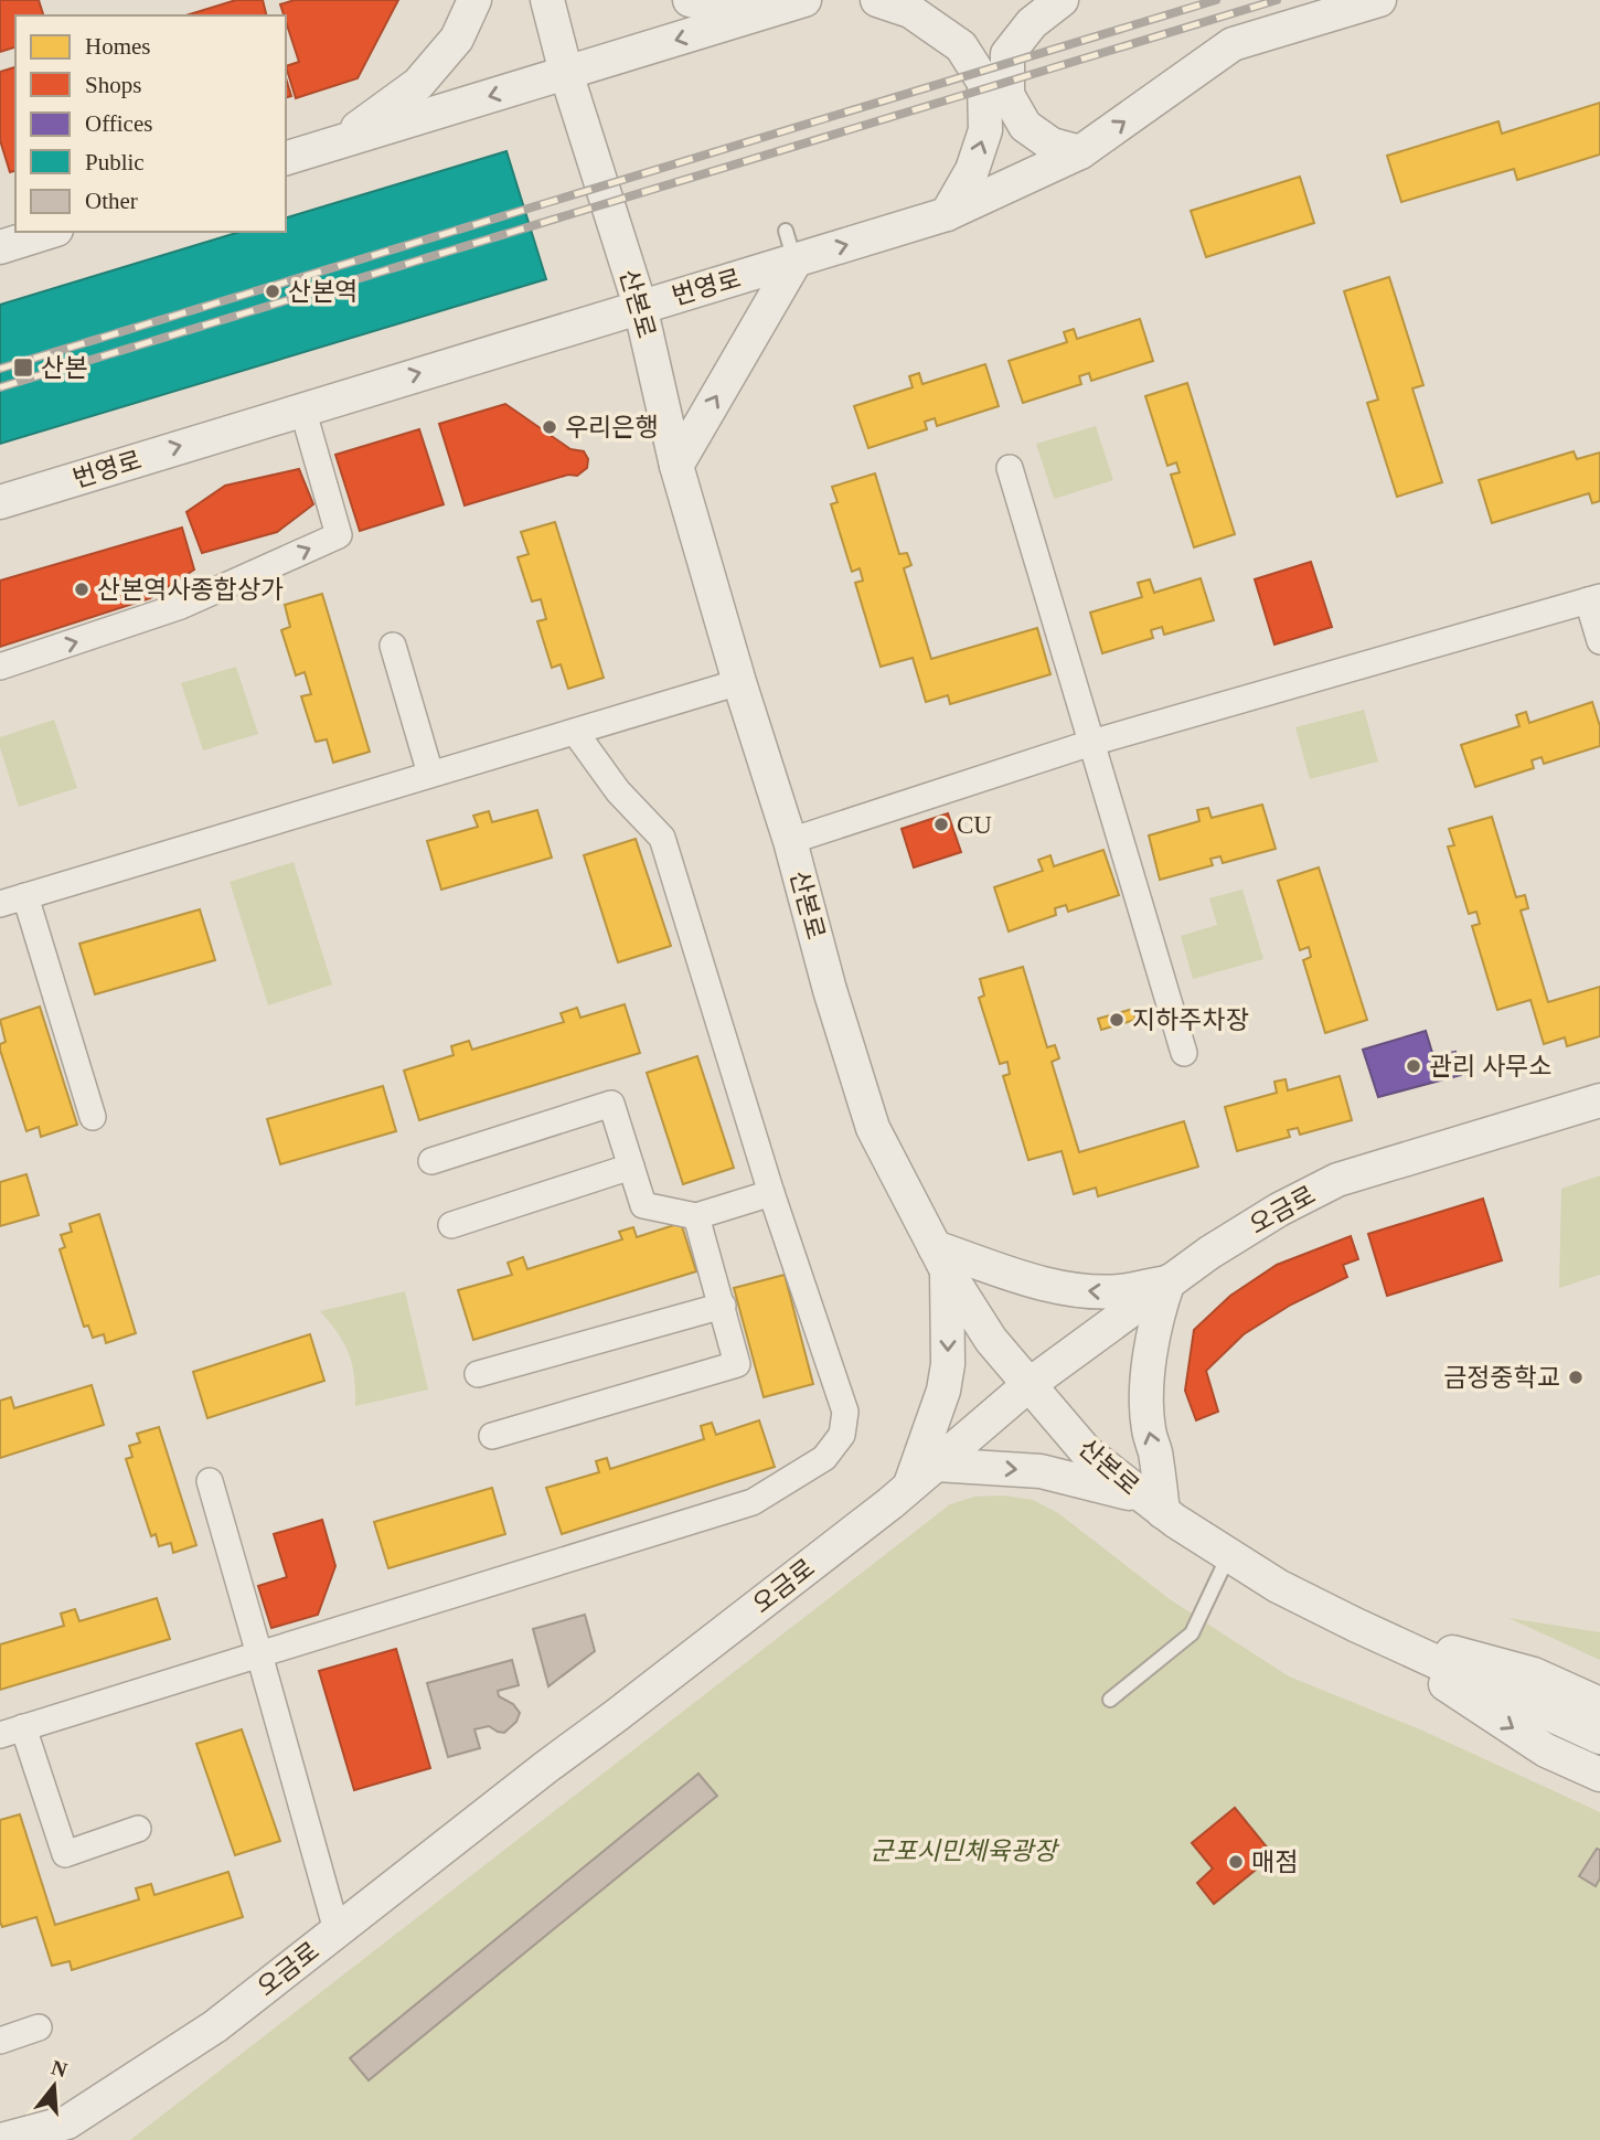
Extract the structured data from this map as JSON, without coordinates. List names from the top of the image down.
{
  "streets": {
    "street": ["번영로", "산본로", "오금로"]
  },
  "crossings": [
    ["번영로", "산본로"],
    ["산본로", "오금로"]
  ],
  "parks": ["군포시민체육광장"],
  "places": {
    "other": [
      "산본역",
      "우리은행",
      "산본역사종합상가",
      "CU",
      "지하주차장",
      "관리 사무소",
      "금정중학교",
      "매점"
    ],
    "transit": ["산본"]
  },
  "legend": [
    "Homes",
    "Shops",
    "Offices",
    "Public",
    "Other"
  ],
  "north": "top"
}
